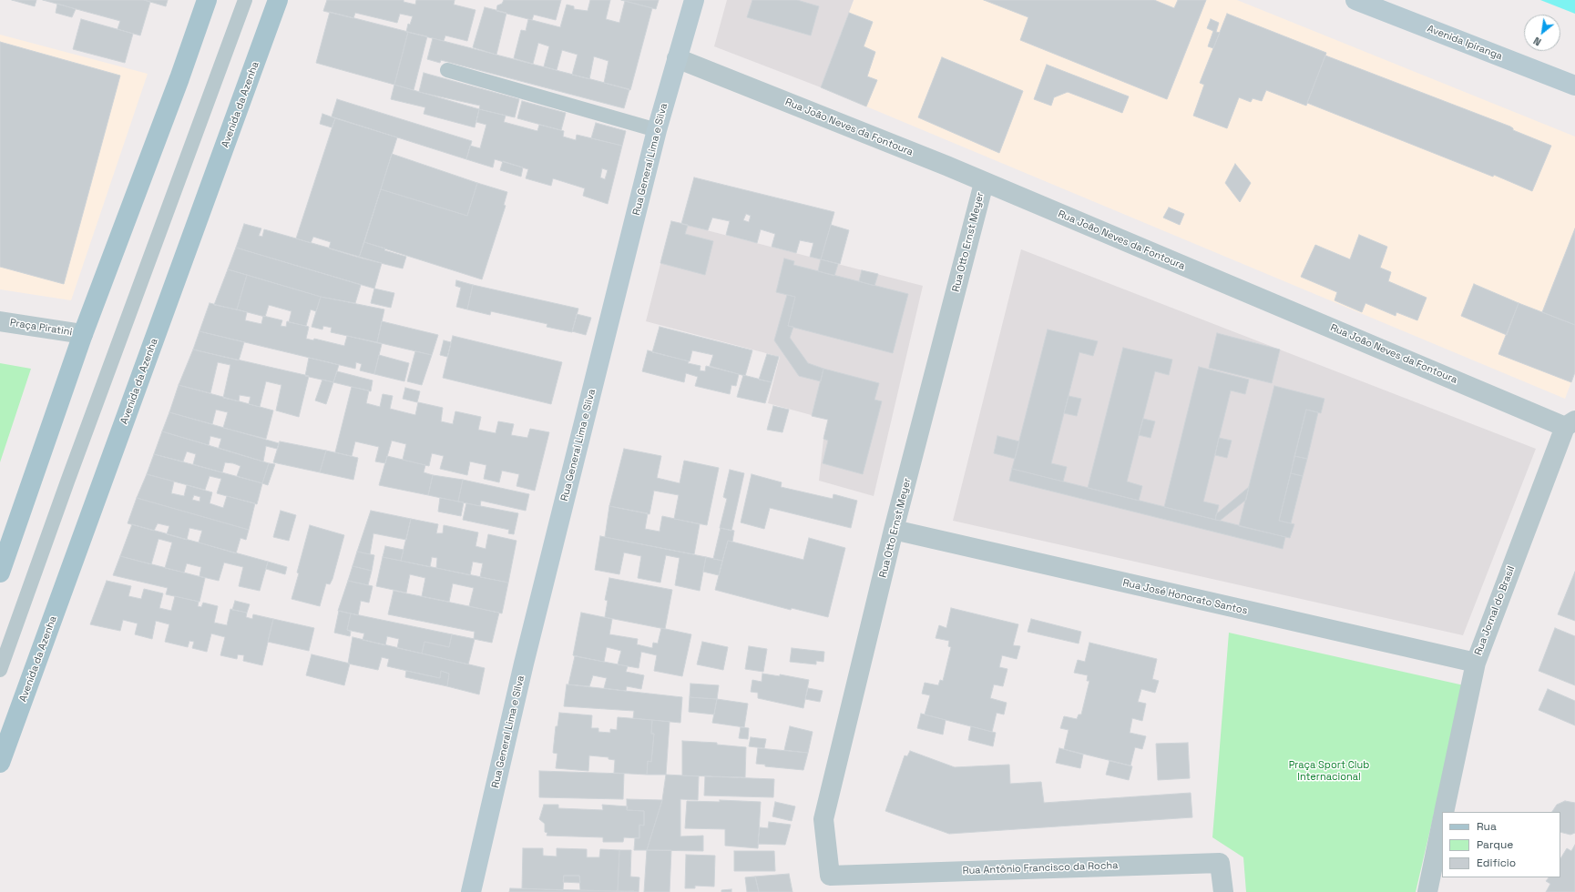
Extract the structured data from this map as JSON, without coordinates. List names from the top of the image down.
{
  "streets": {
    "main road": ["Avenida da Azenha"],
    "street": [
      "Avenida Ipiranga",
      "Rua João Neves da Fontoura",
      "Rua General Lima e Silva",
      "Rua Otto Ernst Meyer",
      "Praça Piratini",
      "Rua José Honorato Santos",
      "Rua Jornal do Brasil",
      "Rua Antônio Francisco da Rocha"
    ]
  },
  "crossings": [
    ["Rua João Neves da Fontoura", "Rua General Lima e Silva"],
    ["Rua João Neves da Fontoura", "Rua Otto Ernst Meyer"],
    ["Rua João Neves da Fontoura", "Rua Jornal do Brasil"],
    ["Rua Otto Ernst Meyer", "Rua José Honorato Santos"],
    ["Rua Otto Ernst Meyer", "Rua Antônio Francisco da Rocha"],
    ["Rua José Honorato Santos", "Rua Jornal do Brasil"]
  ],
  "parks": ["Praça Sport Club Internacional"],
  "legend": ["Rua", "Parque", "Edifício"],
  "north": "bottom left"
}
